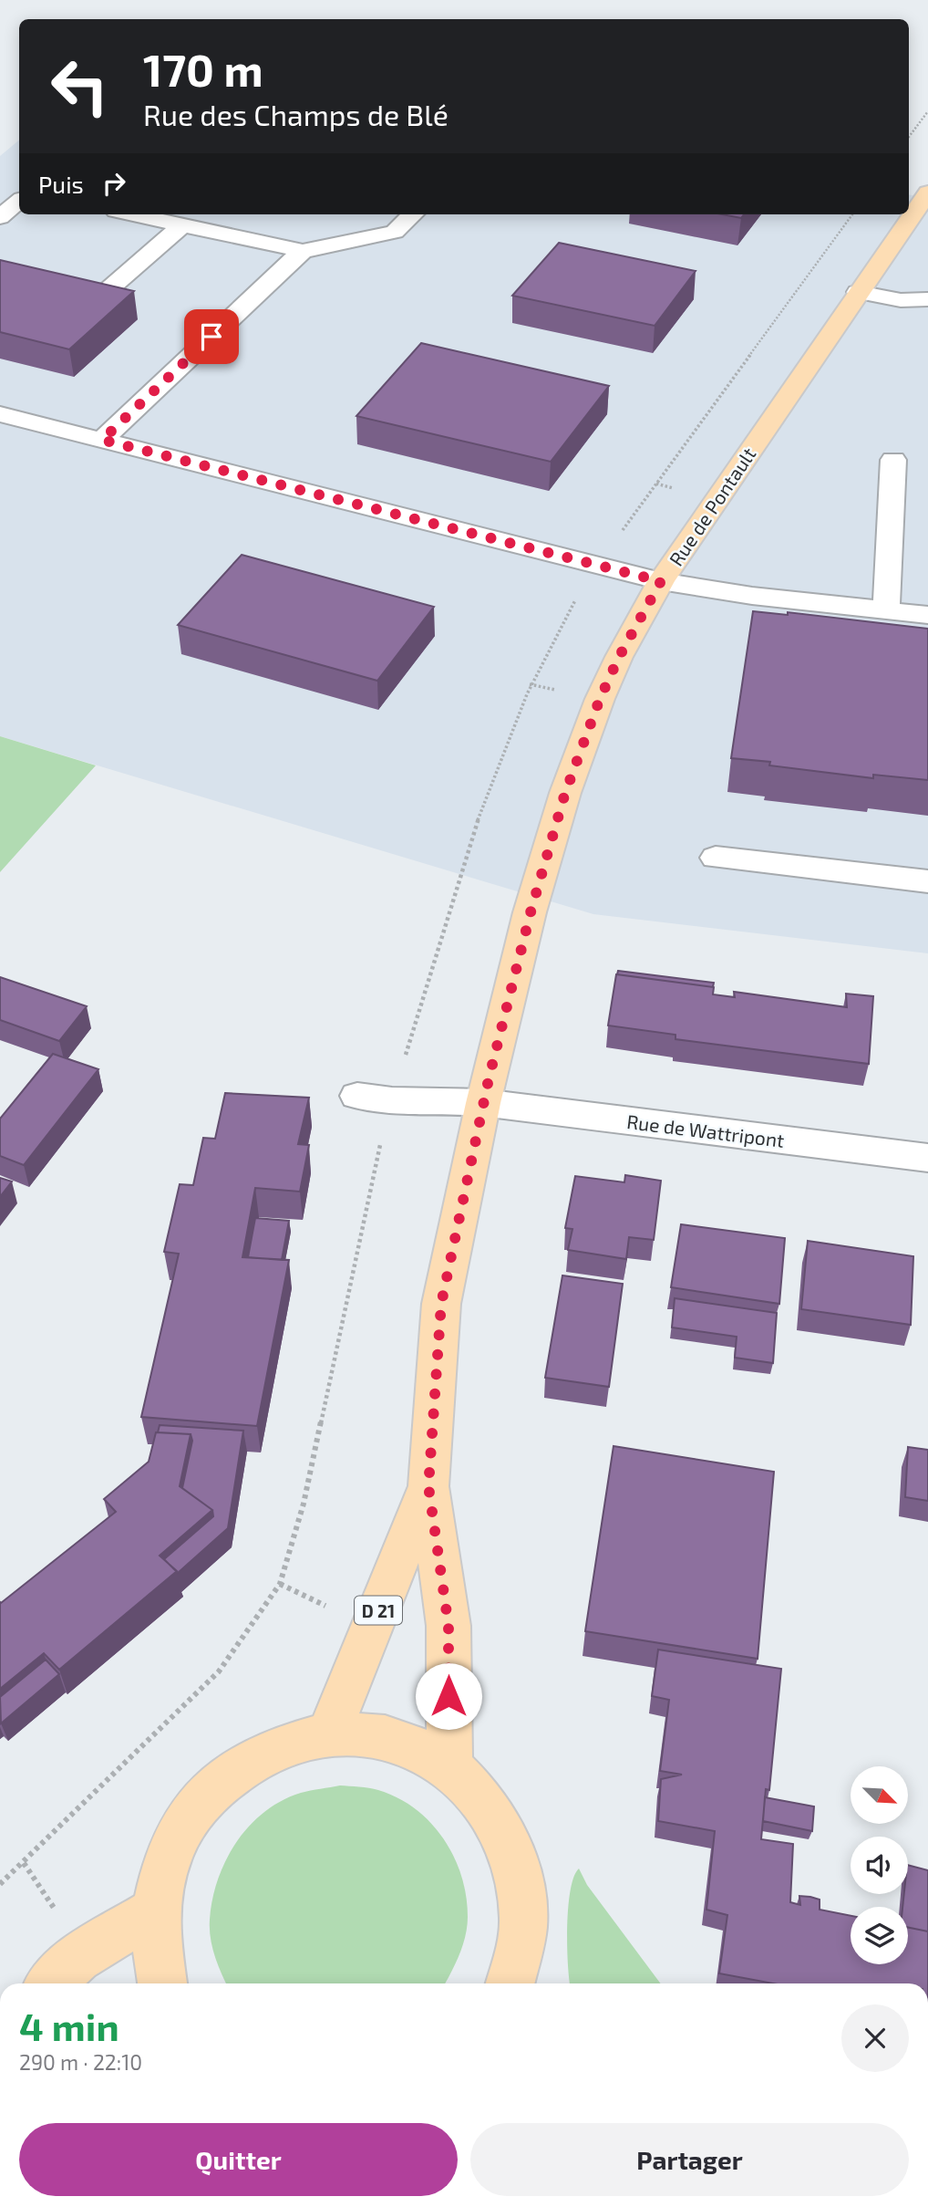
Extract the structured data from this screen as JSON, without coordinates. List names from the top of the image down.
{
  "streets": {
    "main road": ["Rue de Pontault", "D 21"],
    "street": ["Rue de Wattripont"]
  },
  "crossings": [
    ["Rue de Pontault", "Rue de Wattripont"]
  ],
  "north": "bottom right",
  "page": {
    "turn": ["170 m", "Rue des Champs de Blé"],
    "then": "Puis",
    "heading": ["4 min", "290 m · 22:10"],
    "buttons": ["Quitter", "Partager"]
  }
}
